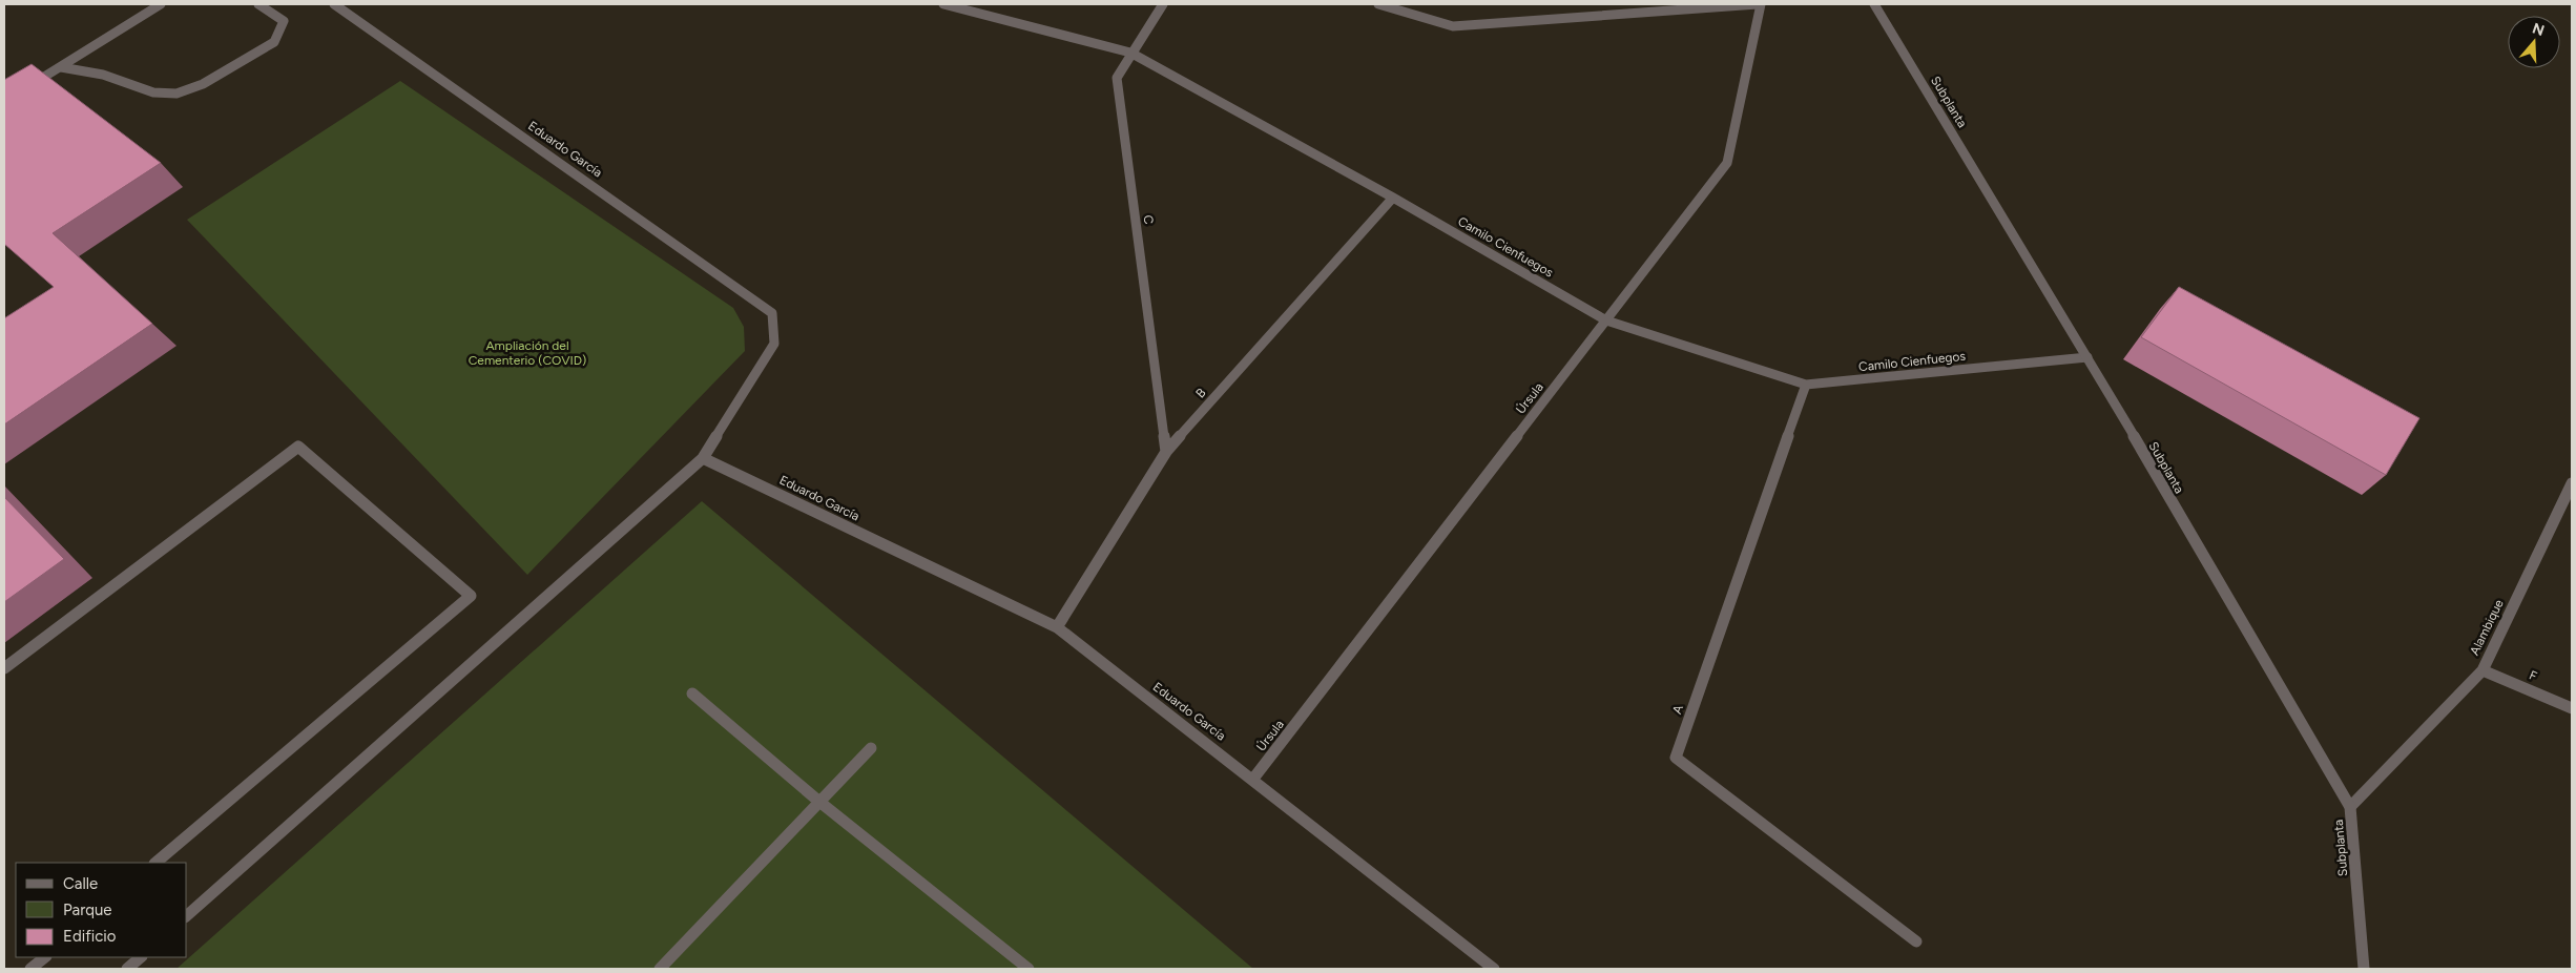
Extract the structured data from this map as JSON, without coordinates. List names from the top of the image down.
{
  "streets": {
    "street": [
      "Subplanta",
      "Eduardo García",
      "C",
      "Camilo Cienfuegos",
      "B",
      "Úrsula",
      "Alambique",
      "F",
      "A"
    ]
  },
  "crossings": [
    ["Subplanta", "Camilo Cienfuegos"],
    ["Subplanta", "Alambique"],
    ["Eduardo García", "B"],
    ["Eduardo García", "Úrsula"],
    ["C", "Camilo Cienfuegos"],
    ["C", "B"],
    ["Camilo Cienfuegos", "B"],
    ["Camilo Cienfuegos", "Úrsula"],
    ["Camilo Cienfuegos", "A"],
    ["Alambique", "F"]
  ],
  "parks": ["Ampliación del Cementerio (COVID)"],
  "legend": ["Calle", "Parque", "Edificio"],
  "north": "top"
}
